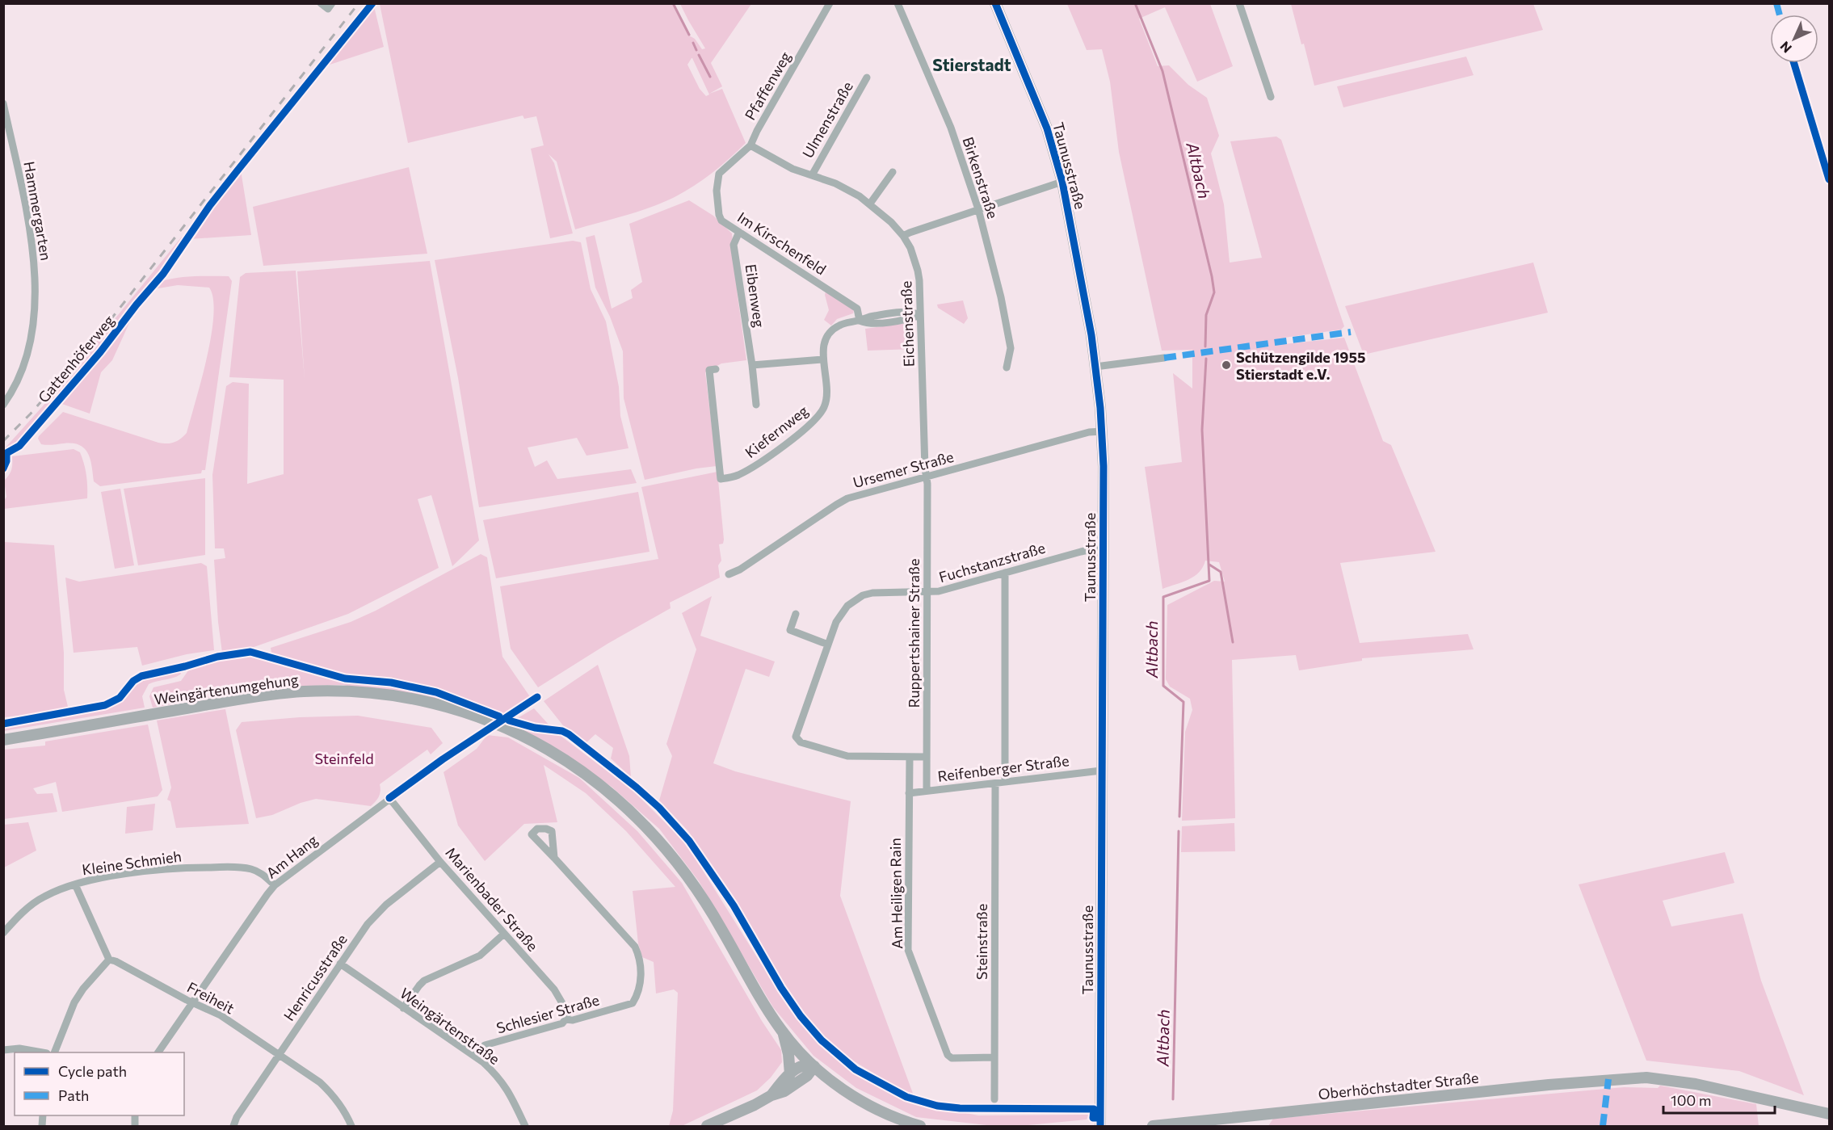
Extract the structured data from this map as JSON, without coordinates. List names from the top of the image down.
{
  "streets": {
    "main road": ["Taunusstraße", "Weingärtenumgehung", "Oberhöchstadter Straße"],
    "street": [
      "Pfaffenweg",
      "Ulmenstraße",
      "Birkenstraße",
      "Hammergarten",
      "Im Kirschenfeld",
      "Eibenweg",
      "Eichenstraße",
      "Gattenhöferweg",
      "Kiefernweg",
      "Ursemer Straße",
      "Fuchstanzstraße",
      "Ruppertshainer Straße",
      "Reifenberger Straße",
      "Am Hang",
      "Kleine Schmieh",
      "Am Heiligen Rain",
      "Marienbader Straße",
      "Steinstraße",
      "Henricusstraße",
      "Freiheit",
      "Schlesier Straße",
      "Weingärtenstraße"
    ]
  },
  "crossings": [
    ["Pfaffenweg", "Im Kirschenfeld"],
    ["Pfaffenweg", "Eichenstraße"],
    ["Ulmenstraße", "Eichenstraße"],
    ["Taunusstraße", "Ursemer Straße"],
    ["Taunusstraße", "Fuchstanzstraße"],
    ["Taunusstraße", "Reifenberger Straße"],
    ["Im Kirschenfeld", "Eibenweg"],
    ["Im Kirschenfeld", "Kiefernweg"],
    ["Eichenstraße", "Kiefernweg"],
    ["Eichenstraße", "Ursemer Straße"],
    ["Eichenstraße", "Ruppertshainer Straße"],
    ["Ursemer Straße", "Ruppertshainer Straße"],
    ["Fuchstanzstraße", "Ruppertshainer Straße"],
    ["Ruppertshainer Straße", "Reifenberger Straße"],
    ["Reifenberger Straße", "Am Heiligen Rain"],
    ["Reifenberger Straße", "Steinstraße"],
    ["Am Hang", "Kleine Schmieh"],
    ["Am Hang", "Marienbader Straße"],
    ["Am Hang", "Freiheit"],
    ["Am Heiligen Rain", "Steinstraße"],
    ["Marienbader Straße", "Henricusstraße"],
    ["Marienbader Straße", "Schlesier Straße"],
    ["Henricusstraße", "Freiheit"],
    ["Henricusstraße", "Weingärtenstraße"],
    ["Schlesier Straße", "Weingärtenstraße"]
  ],
  "districts": ["Stierstadt"],
  "water": ["Altbach"],
  "parks": ["Steinfeld"],
  "places": ["Schützengilde 1955 Stierstadt e.V."],
  "legend": ["Cycle path", "Path"],
  "scale_bar": "100 m",
  "north": "bottom left"
}
